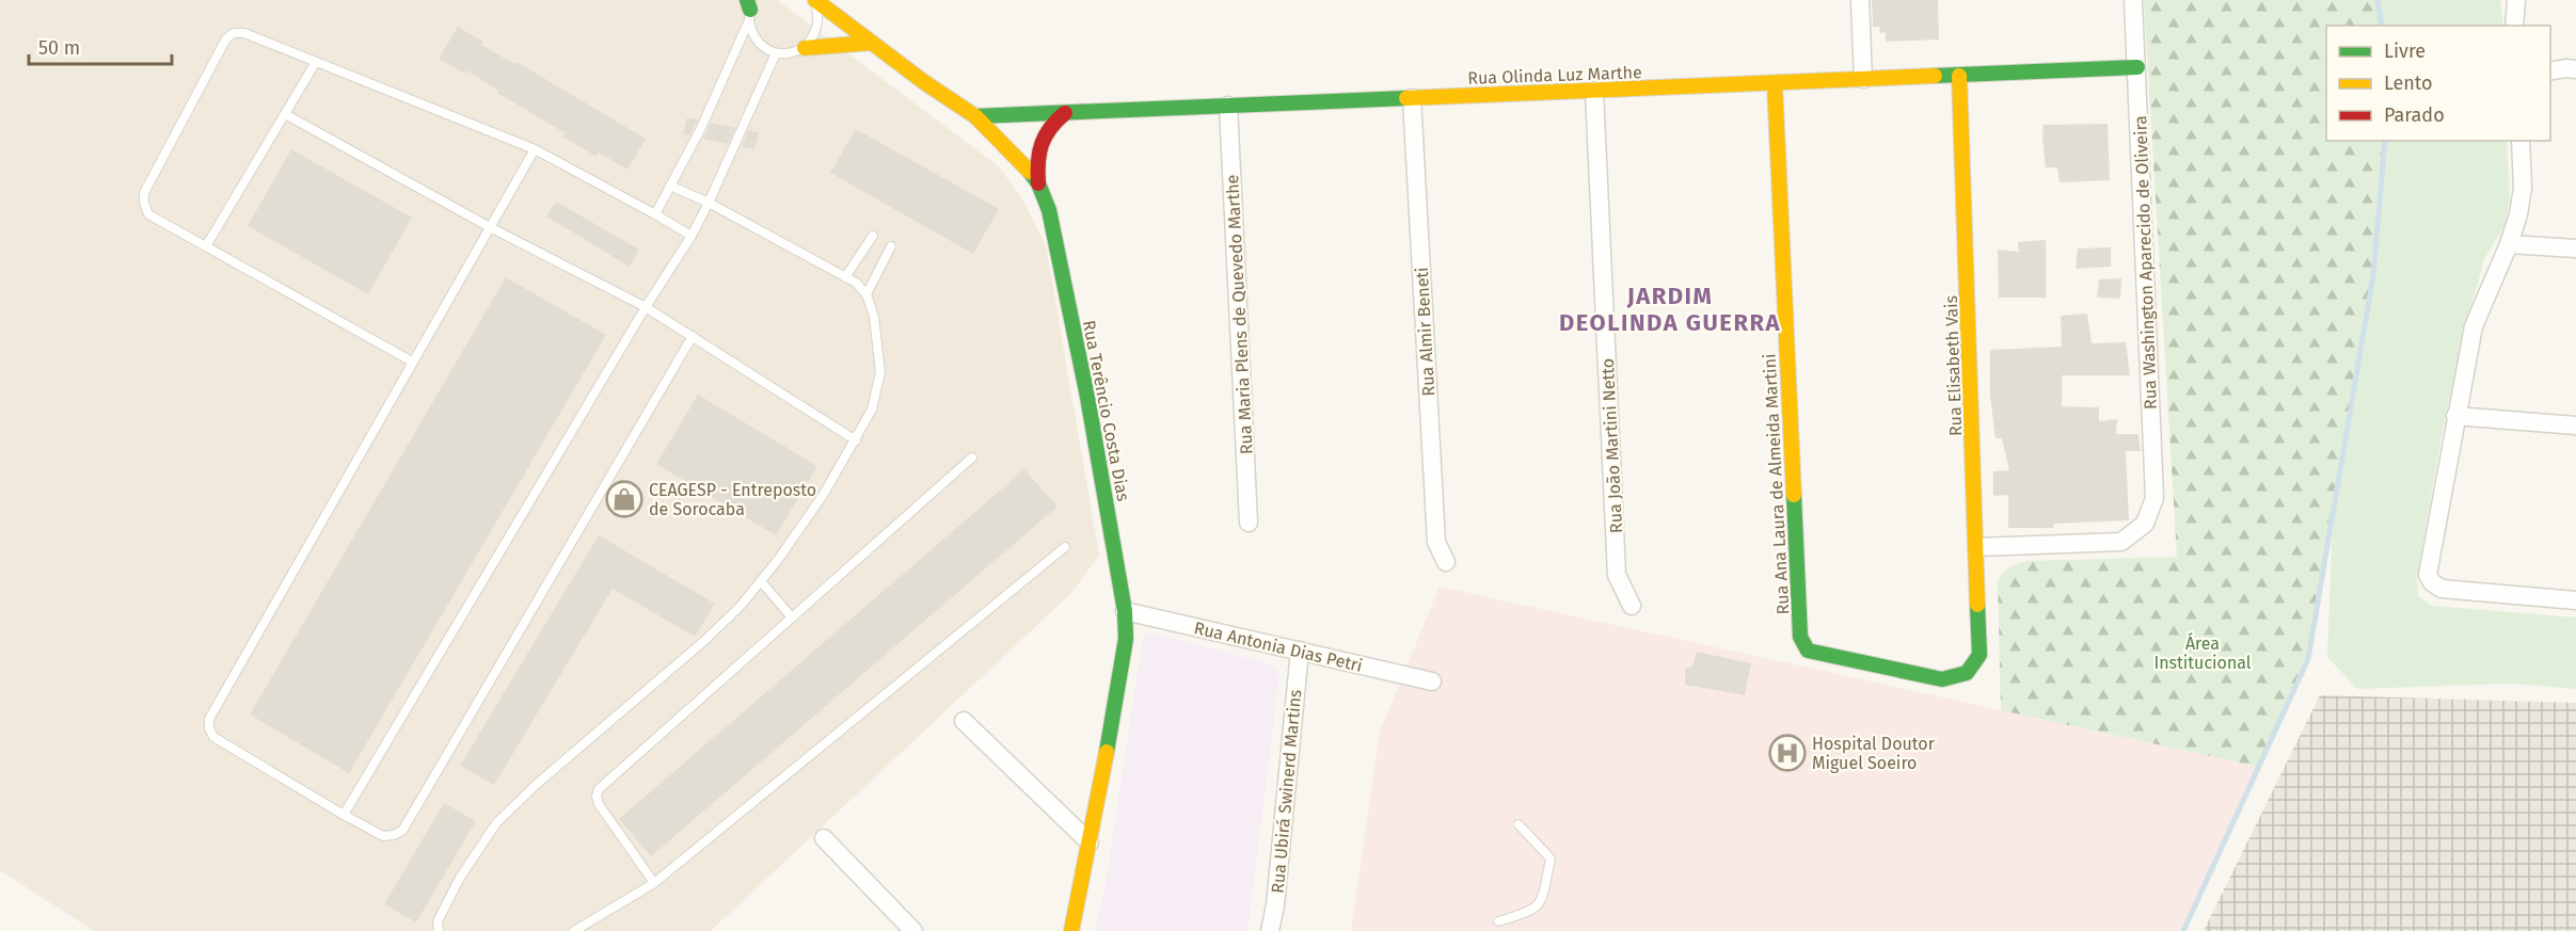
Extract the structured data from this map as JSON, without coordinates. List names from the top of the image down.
{
  "streets": {
    "street": [
      "Rua Olinda Luz Marthe",
      "Rua Washington Aparecido de Oliveira",
      "Rua Maria Plens de Quevedo Marthe",
      "Rua Almir Beneti",
      "Rua Elisabeth Vais",
      "Rua Terêncio Costa Dias",
      "Rua João Martini Netto",
      "Rua Ana Laura de Almeida Martini",
      "Rua Antonia Dias Petri",
      "Rua Ubirá Swinerd Martins"
    ]
  },
  "crossings": [
    ["Rua Olinda Luz Marthe", "Rua Washington Aparecido de Oliveira"],
    ["Rua Olinda Luz Marthe", "Rua Maria Plens de Quevedo Marthe"],
    ["Rua Olinda Luz Marthe", "Rua Almir Beneti"],
    ["Rua Olinda Luz Marthe", "Rua Elisabeth Vais"],
    ["Rua Olinda Luz Marthe", "Rua Terêncio Costa Dias"],
    ["Rua Olinda Luz Marthe", "Rua João Martini Netto"],
    ["Rua Olinda Luz Marthe", "Rua Ana Laura de Almeida Martini"],
    ["Rua Washington Aparecido de Oliveira", "Rua Elisabeth Vais"],
    ["Rua Elisabeth Vais", "Rua Ana Laura de Almeida Martini"],
    ["Rua Terêncio Costa Dias", "Rua Antonia Dias Petri"],
    ["Rua Antonia Dias Petri", "Rua Ubirá Swinerd Martins"]
  ],
  "districts": ["JARDIM DEOLINDA GUERRA"],
  "parks": ["Área Institucional"],
  "places": {
    "shop": ["CEAGESP - Entreposto de Sorocaba"],
    "hospital": ["Hospital Doutor Miguel Soeiro"]
  },
  "legend": ["Livre", "Lento", "Parado"],
  "scale_bar": "50 m"
}
